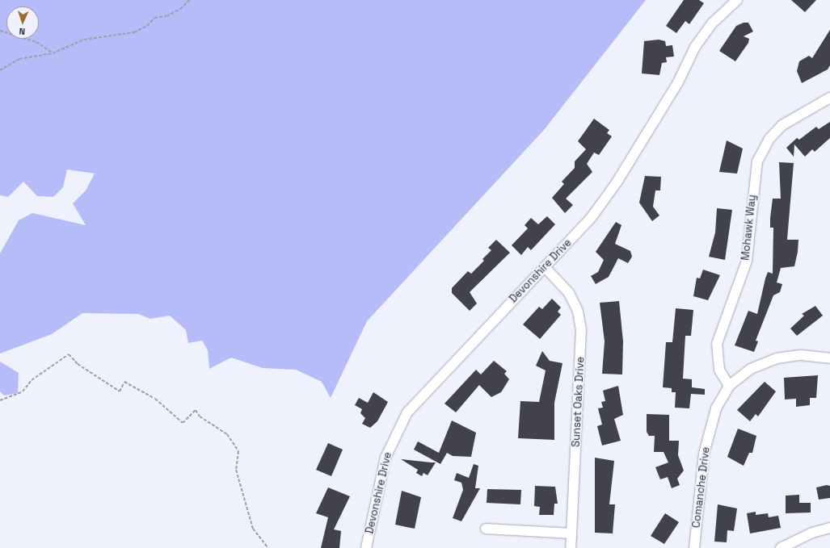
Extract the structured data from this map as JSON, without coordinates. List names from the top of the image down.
{
  "streets": {
    "street": [
      "Mohawk Way",
      "Devonshire Drive",
      "Sunset Oaks Drive",
      "Comanche Drive"
    ]
  },
  "crossings": [
    ["Mohawk Way", "Comanche Drive"],
    ["Devonshire Drive", "Sunset Oaks Drive"]
  ],
  "north": "bottom"
}
